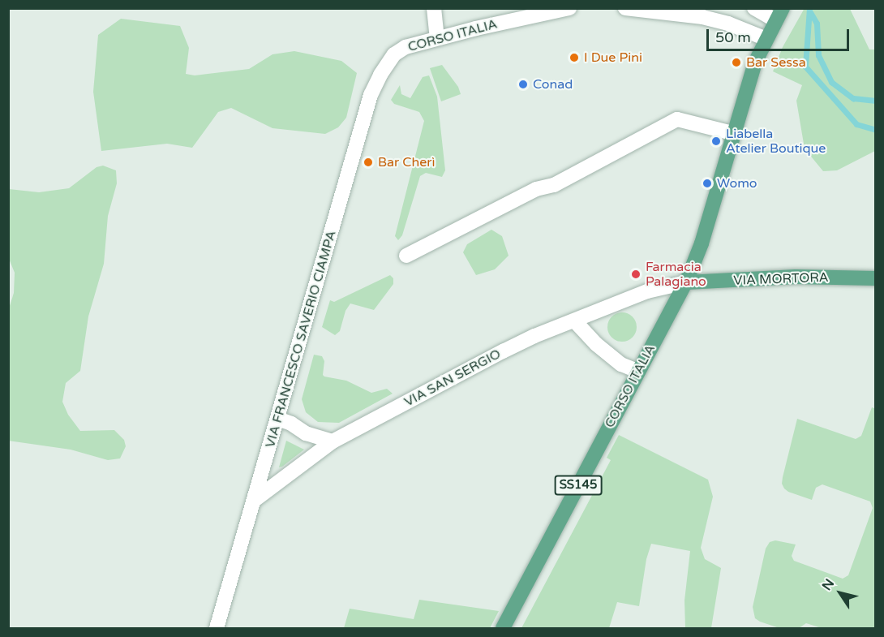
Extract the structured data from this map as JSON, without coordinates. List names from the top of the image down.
{
  "streets": {
    "main road": ["CORSO ITALIA", "VIA MORTORA", "SS145"],
    "street": ["VIA FRANCESCO SAVERIO CIAMPA", "VIA SAN SERGIO"]
  },
  "crossings": [
    ["CORSO ITALIA", "VIA MORTORA"],
    ["CORSO ITALIA", "VIA FRANCESCO SAVERIO CIAMPA"],
    ["CORSO ITALIA", "VIA SAN SERGIO"],
    ["VIA MORTORA", "VIA SAN SERGIO"],
    ["VIA FRANCESCO SAVERIO CIAMPA", "VIA SAN SERGIO"]
  ],
  "places": [
    "I Due Pini",
    "Bar Sessa",
    "Conad",
    "Liabella Atelier Boutique",
    "Bar Cherì",
    "Womo",
    "Farmacia Palagiano"
  ],
  "scale_bar": "50 m",
  "north": "top left"
}
